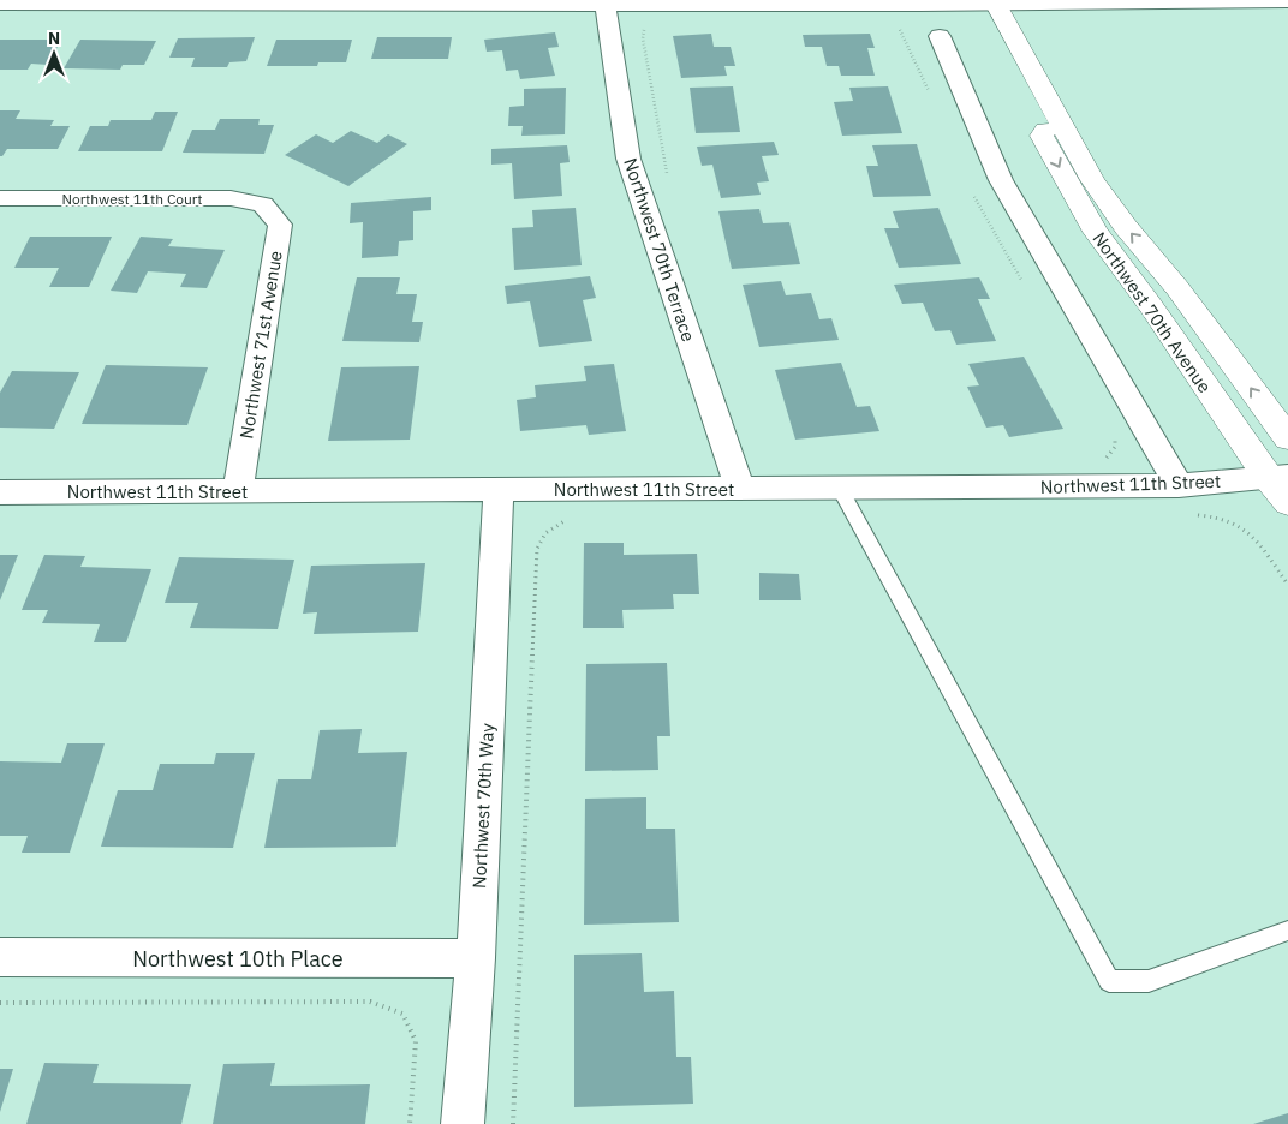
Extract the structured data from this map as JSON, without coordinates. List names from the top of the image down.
{
  "streets": {
    "street": [
      "Northwest 11th Court",
      "Northwest 70th Terrace",
      "Northwest 70th Avenue",
      "Northwest 71st Avenue",
      "Northwest 11th Street",
      "Northwest 70th Way",
      "Northwest 10th Place"
    ]
  },
  "crossings": [
    ["Northwest 11th Court", "Northwest 71st Avenue"],
    ["Northwest 70th Terrace", "Northwest 11th Street"],
    ["Northwest 70th Avenue", "Northwest 11th Street"],
    ["Northwest 71st Avenue", "Northwest 11th Street"],
    ["Northwest 11th Street", "Northwest 70th Way"],
    ["Northwest 70th Way", "Northwest 10th Place"]
  ],
  "north": "top"
}
